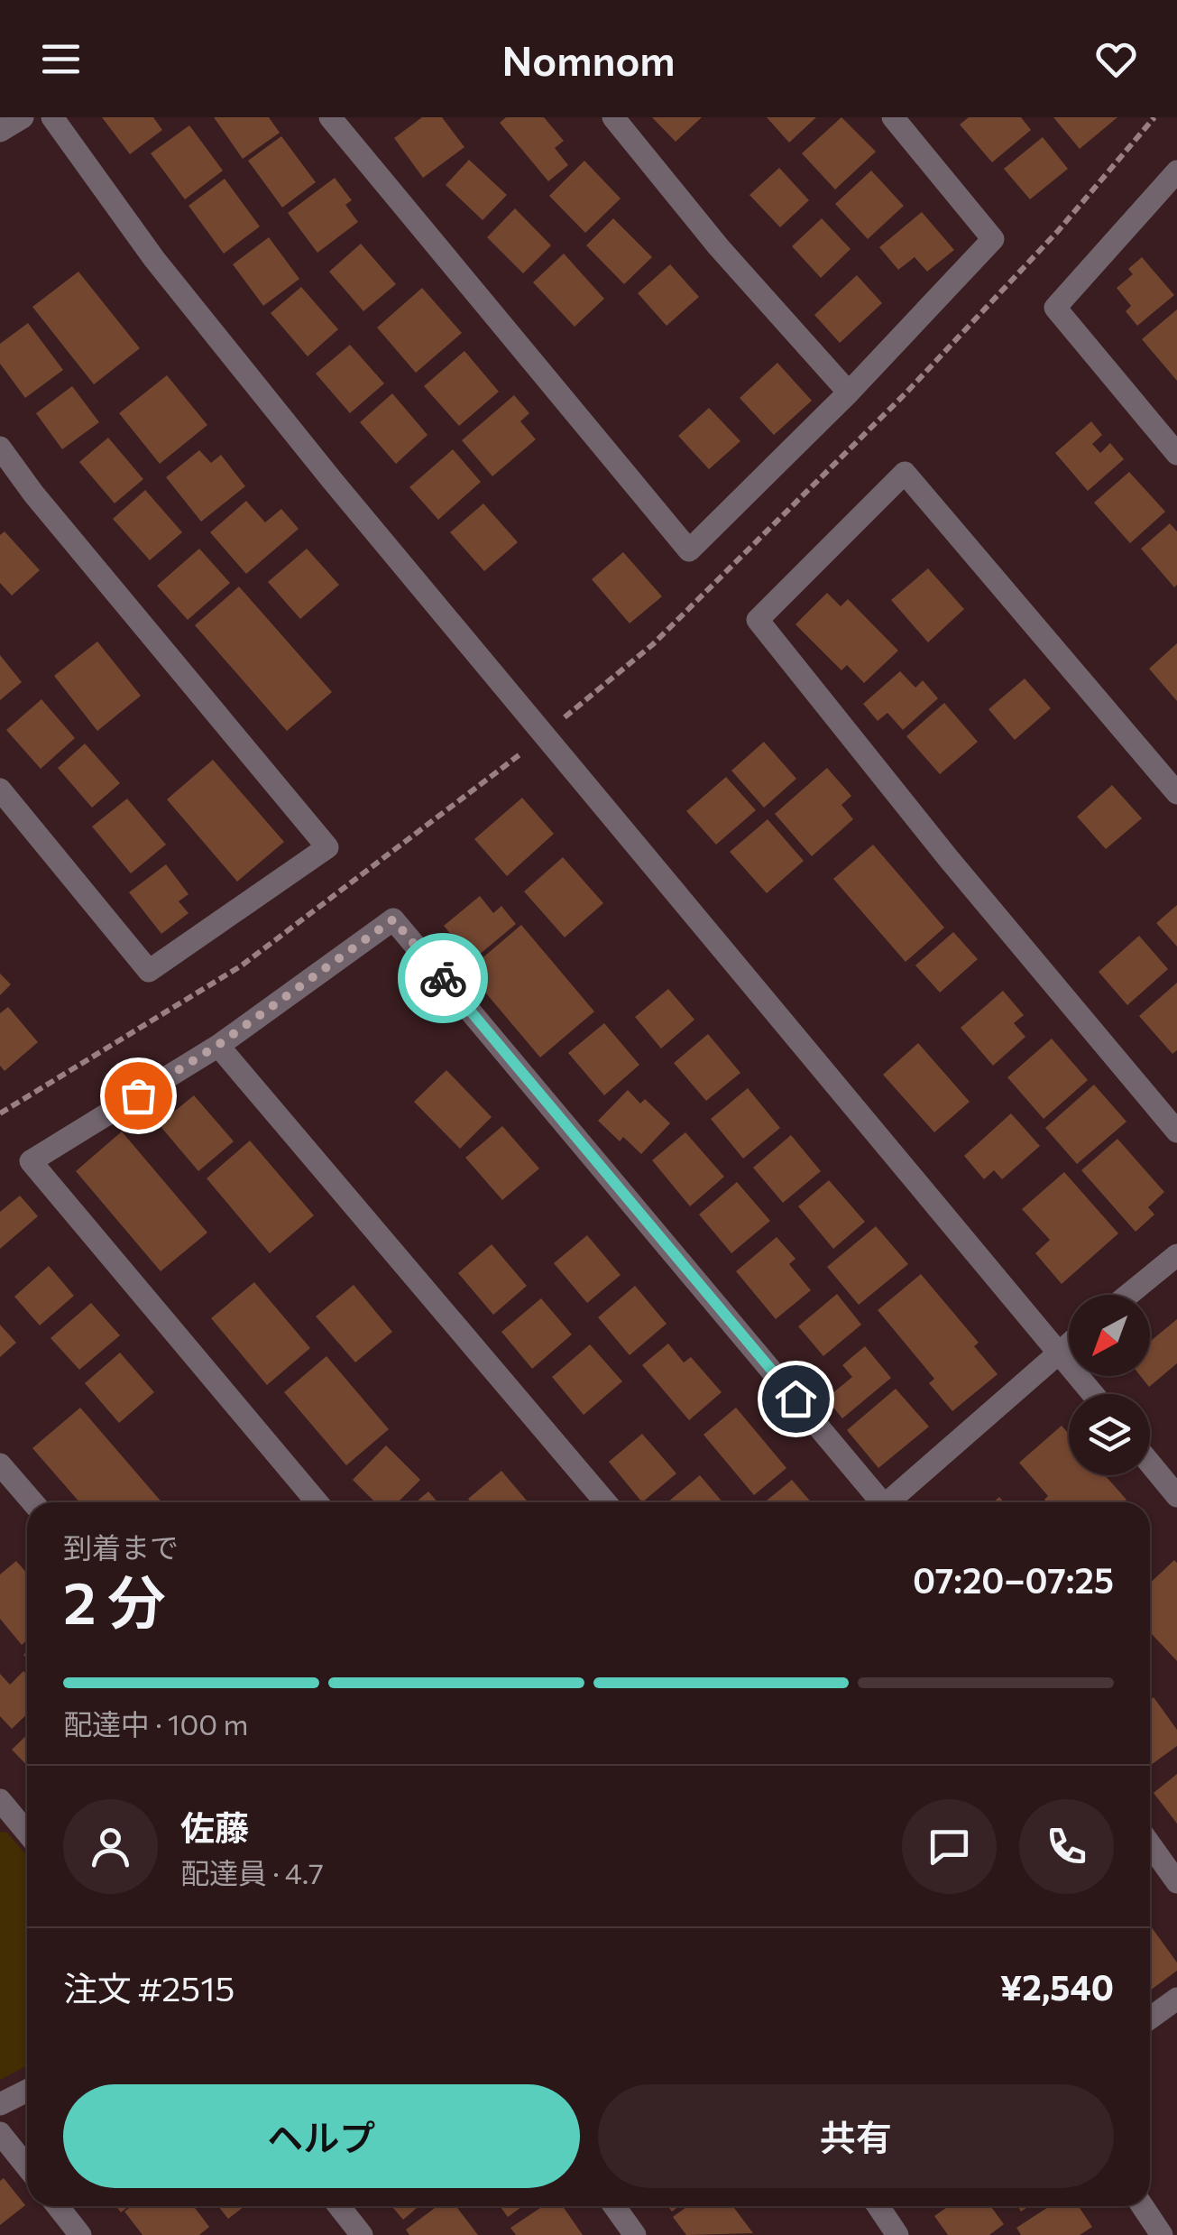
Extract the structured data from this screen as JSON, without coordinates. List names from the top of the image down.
{
  "north": "bottom left",
  "page": {
    "header": "Nomnom",
    "heading": ["2 分", "到着まで", "07:20–07:25"],
    "panel": [
      "佐藤",
      "配達員 · 4.7",
      "注文 #2515",
      "¥2,540"
    ],
    "bar": "配達中 · 100 m",
    "buttons": ["ヘルプ", "共有"]
  }
}
